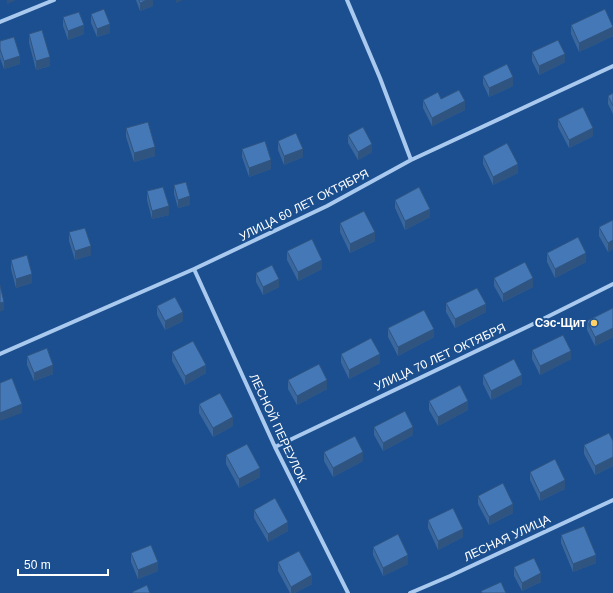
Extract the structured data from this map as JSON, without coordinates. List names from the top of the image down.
{
  "streets": {
    "street": [
      "УЛИЦА 60 ЛЕТ ОКТЯБРЯ",
      "УЛИЦА 70 ЛЕТ ОКТЯБРЯ",
      "ЛЕСНОЙ ПЕРЕУЛОК",
      "ЛЕСНАЯ УЛИЦА"
    ]
  },
  "crossings": [
    ["УЛИЦА 60 ЛЕТ ОКТЯБРЯ", "ЛЕСНОЙ ПЕРЕУЛОК"],
    ["УЛИЦА 70 ЛЕТ ОКТЯБРЯ", "ЛЕСНОЙ ПЕРЕУЛОК"]
  ],
  "places": ["Сэс-Щит"],
  "scale_bar": "50 m"
}
